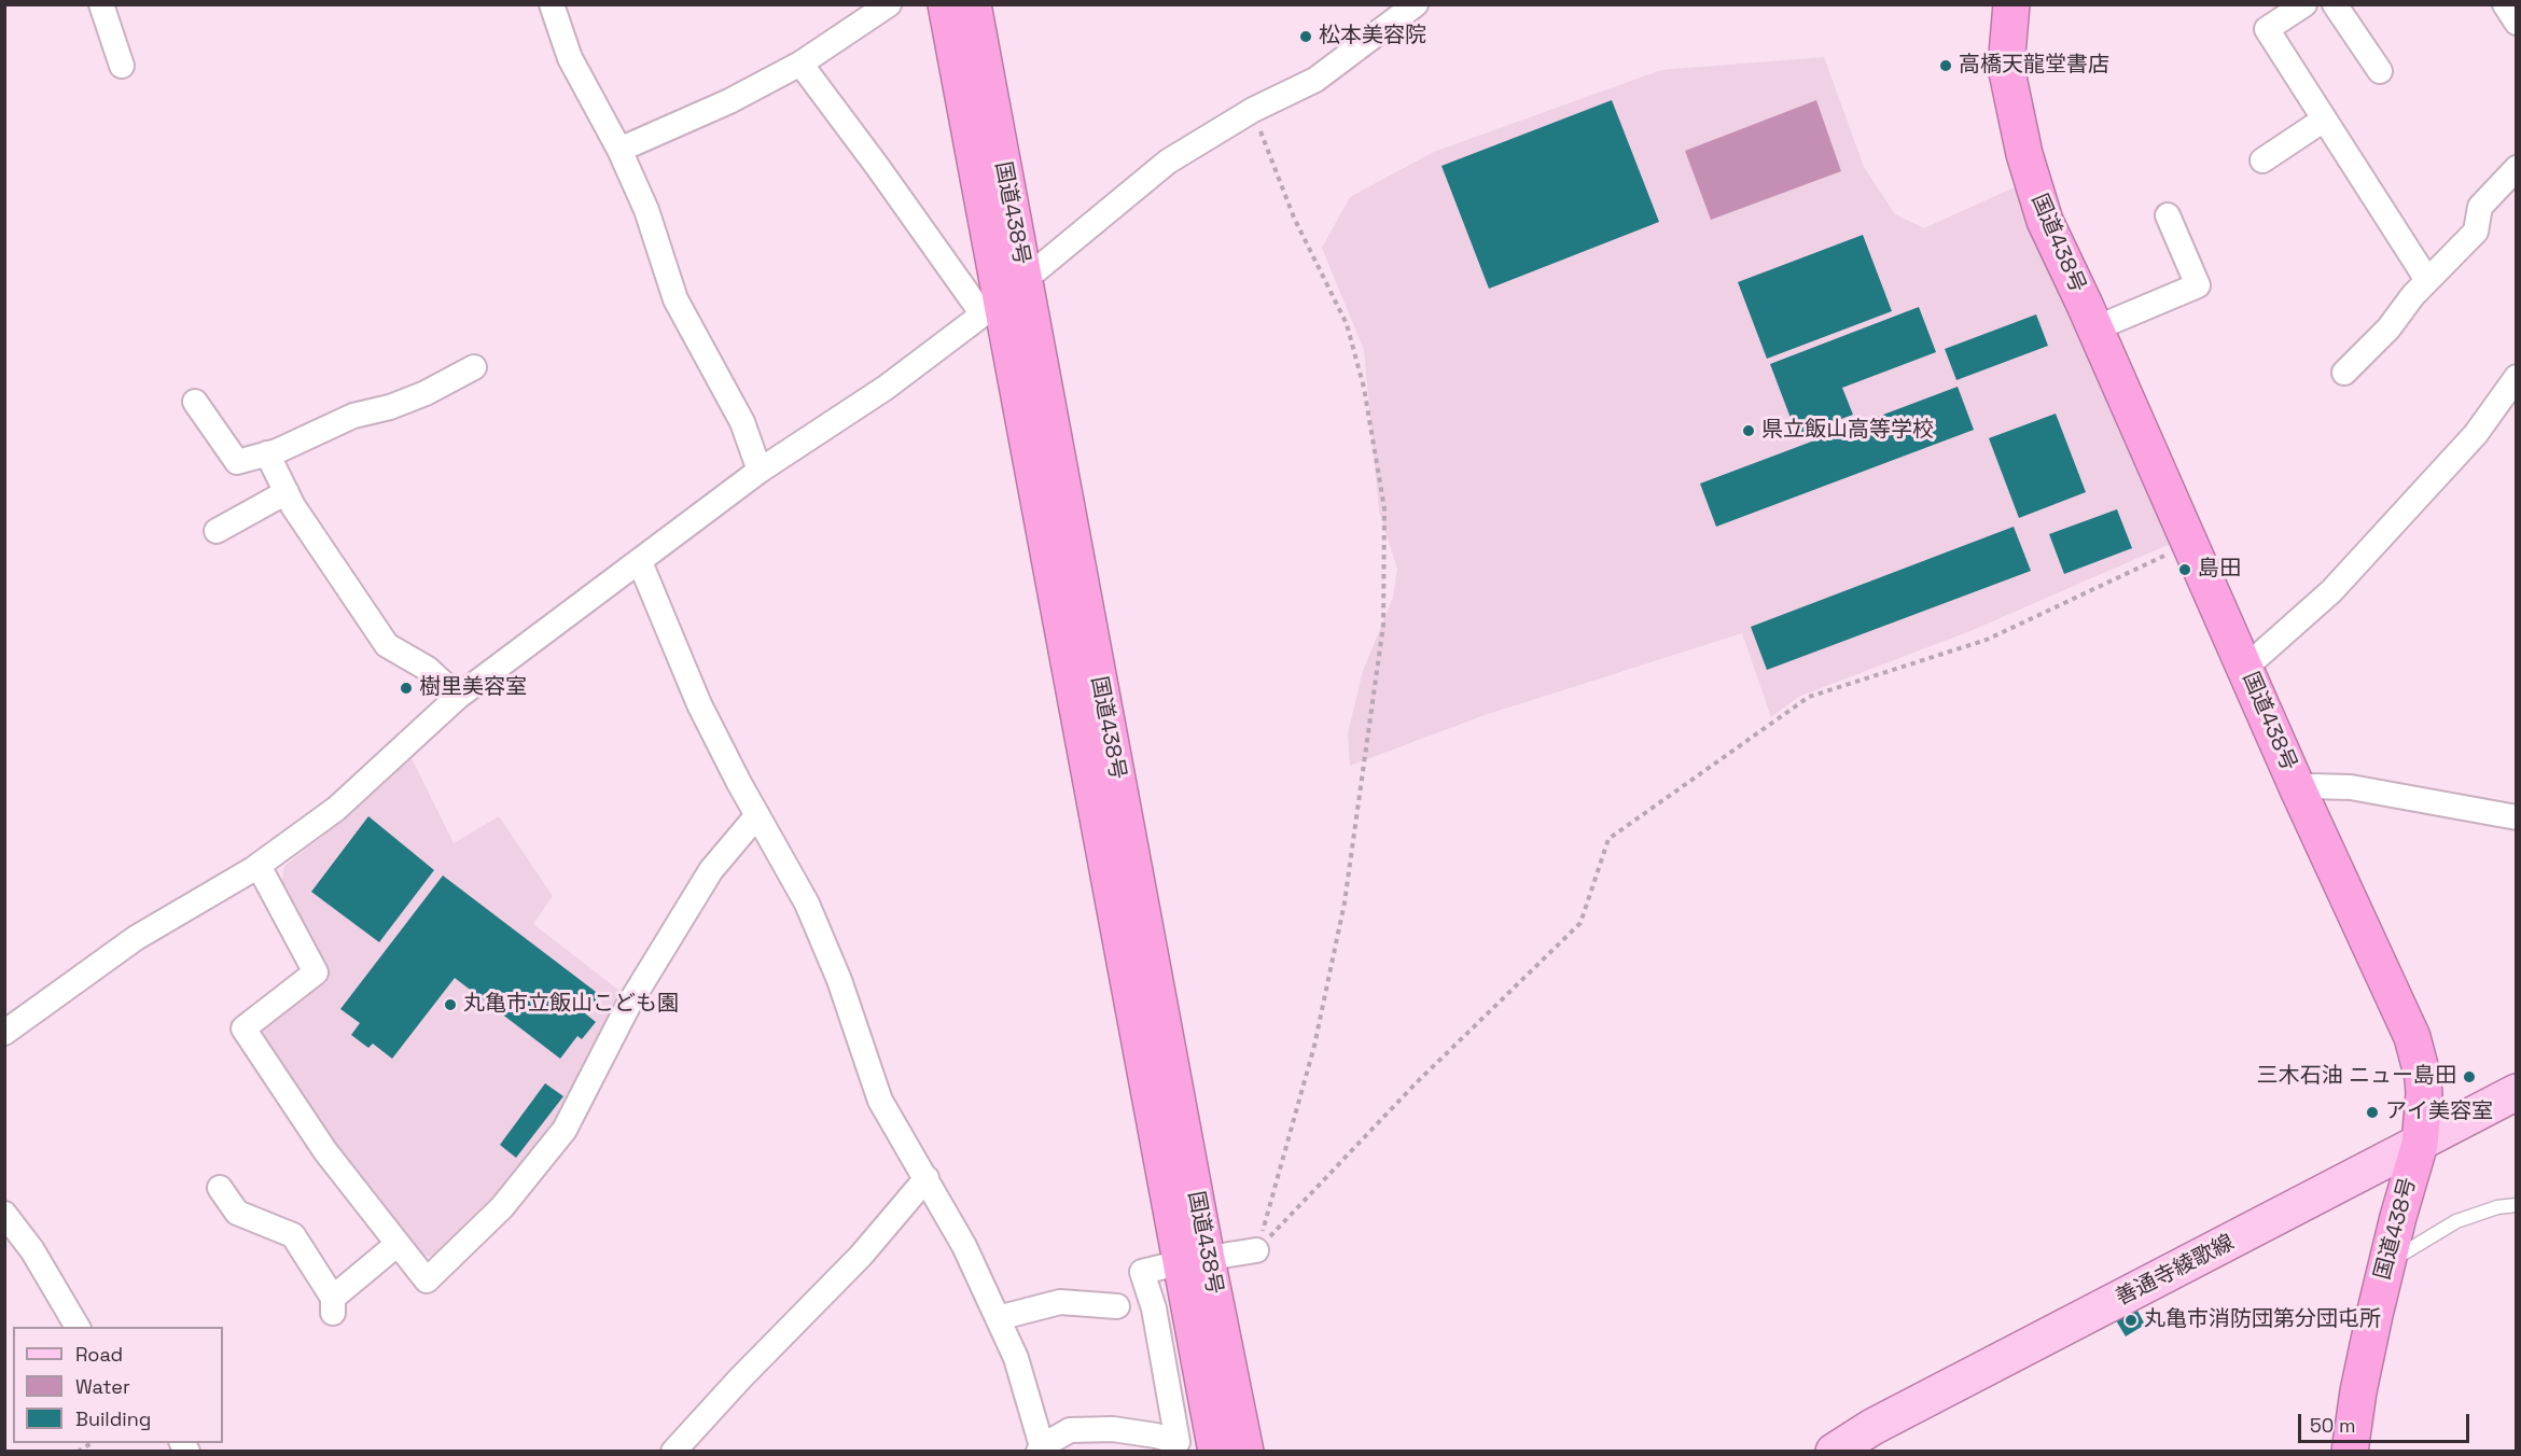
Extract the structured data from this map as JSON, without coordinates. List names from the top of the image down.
{
  "streets": {
    "highway": ["国道438号"],
    "main road": ["善通寺綾歌線"]
  },
  "crossings": [
    ["国道438号", "善通寺綾歌線"]
  ],
  "places": [
    "松本美容院",
    "高橋天龍堂書店",
    "県立飯山高等学校",
    "島田",
    "樹里美容室",
    "丸亀市立飯山こども園",
    "三木石油 ニュー島田",
    "アイ美容室",
    "丸亀市消防団第分団屯所"
  ],
  "legend": ["Road", "Water", "Building"],
  "scale_bar": "50 m"
}
